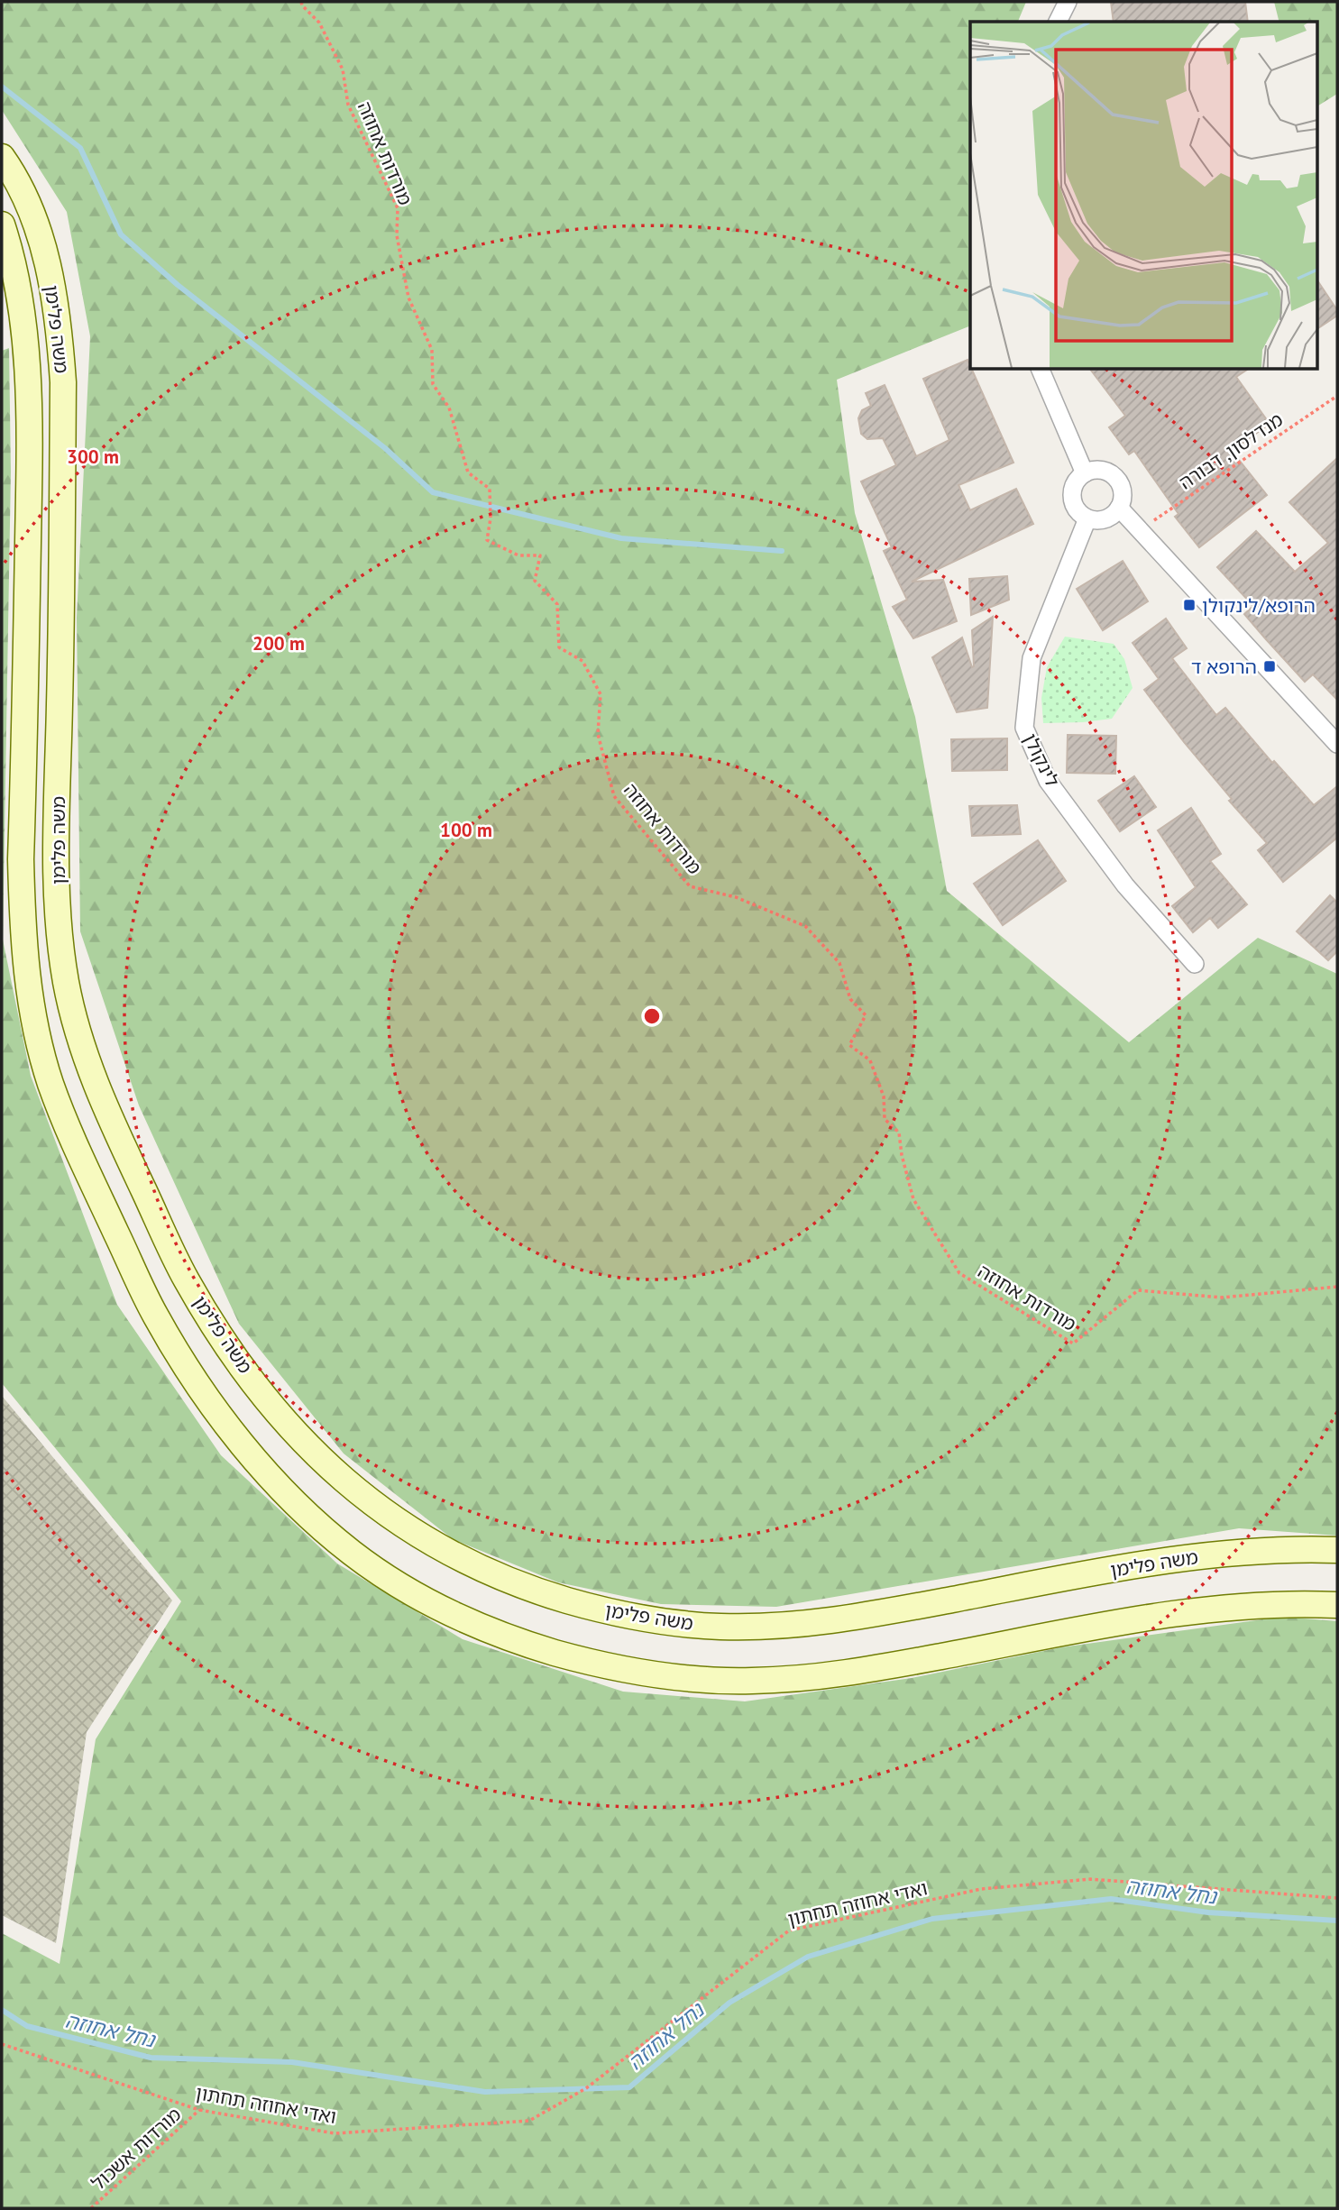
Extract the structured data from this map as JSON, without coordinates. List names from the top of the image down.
{
  "streets": {
    "main road": ["משה פלימן"],
    "street": ["לינקולן"],
    "path": [
      "מורדות אחוזה",
      "מנדלסון, דבורה",
      "ואדי אחוזה תחתון",
      "מורדות אשכול"
    ]
  },
  "crossings": [
    ["ואדי אחוזה תחתון", "מורדות אשכול"]
  ],
  "water": ["נחל אחוזה"],
  "places": {
    "transit": ["הרופא/לינקולן", "הרופא ד"]
  },
  "rings": ["300 m", "200 m", "100 m"]
}
